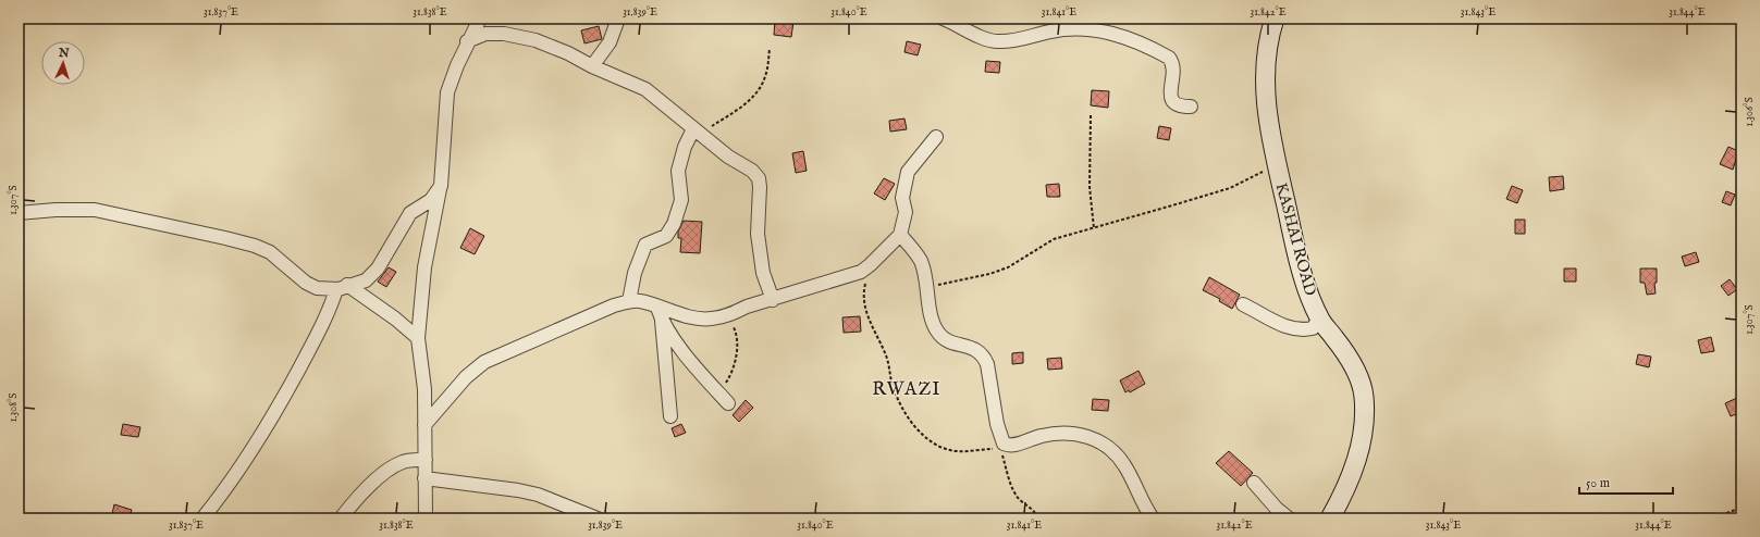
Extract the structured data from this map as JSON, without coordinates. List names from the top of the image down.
{
  "streets": {
    "street": ["KASHAI ROAD"]
  },
  "districts": ["RWAZI"],
  "scale_bar": "50 m",
  "north": "top",
  "coordinates": [
    "31.837°E",
    "31.838°E",
    "31.839°E",
    "31.840°E",
    "31.841°E",
    "31.842°E",
    "31.843°E",
    "31.844°E",
    "1.306°S",
    "1.307°S",
    "1.308°S"
  ]
}
